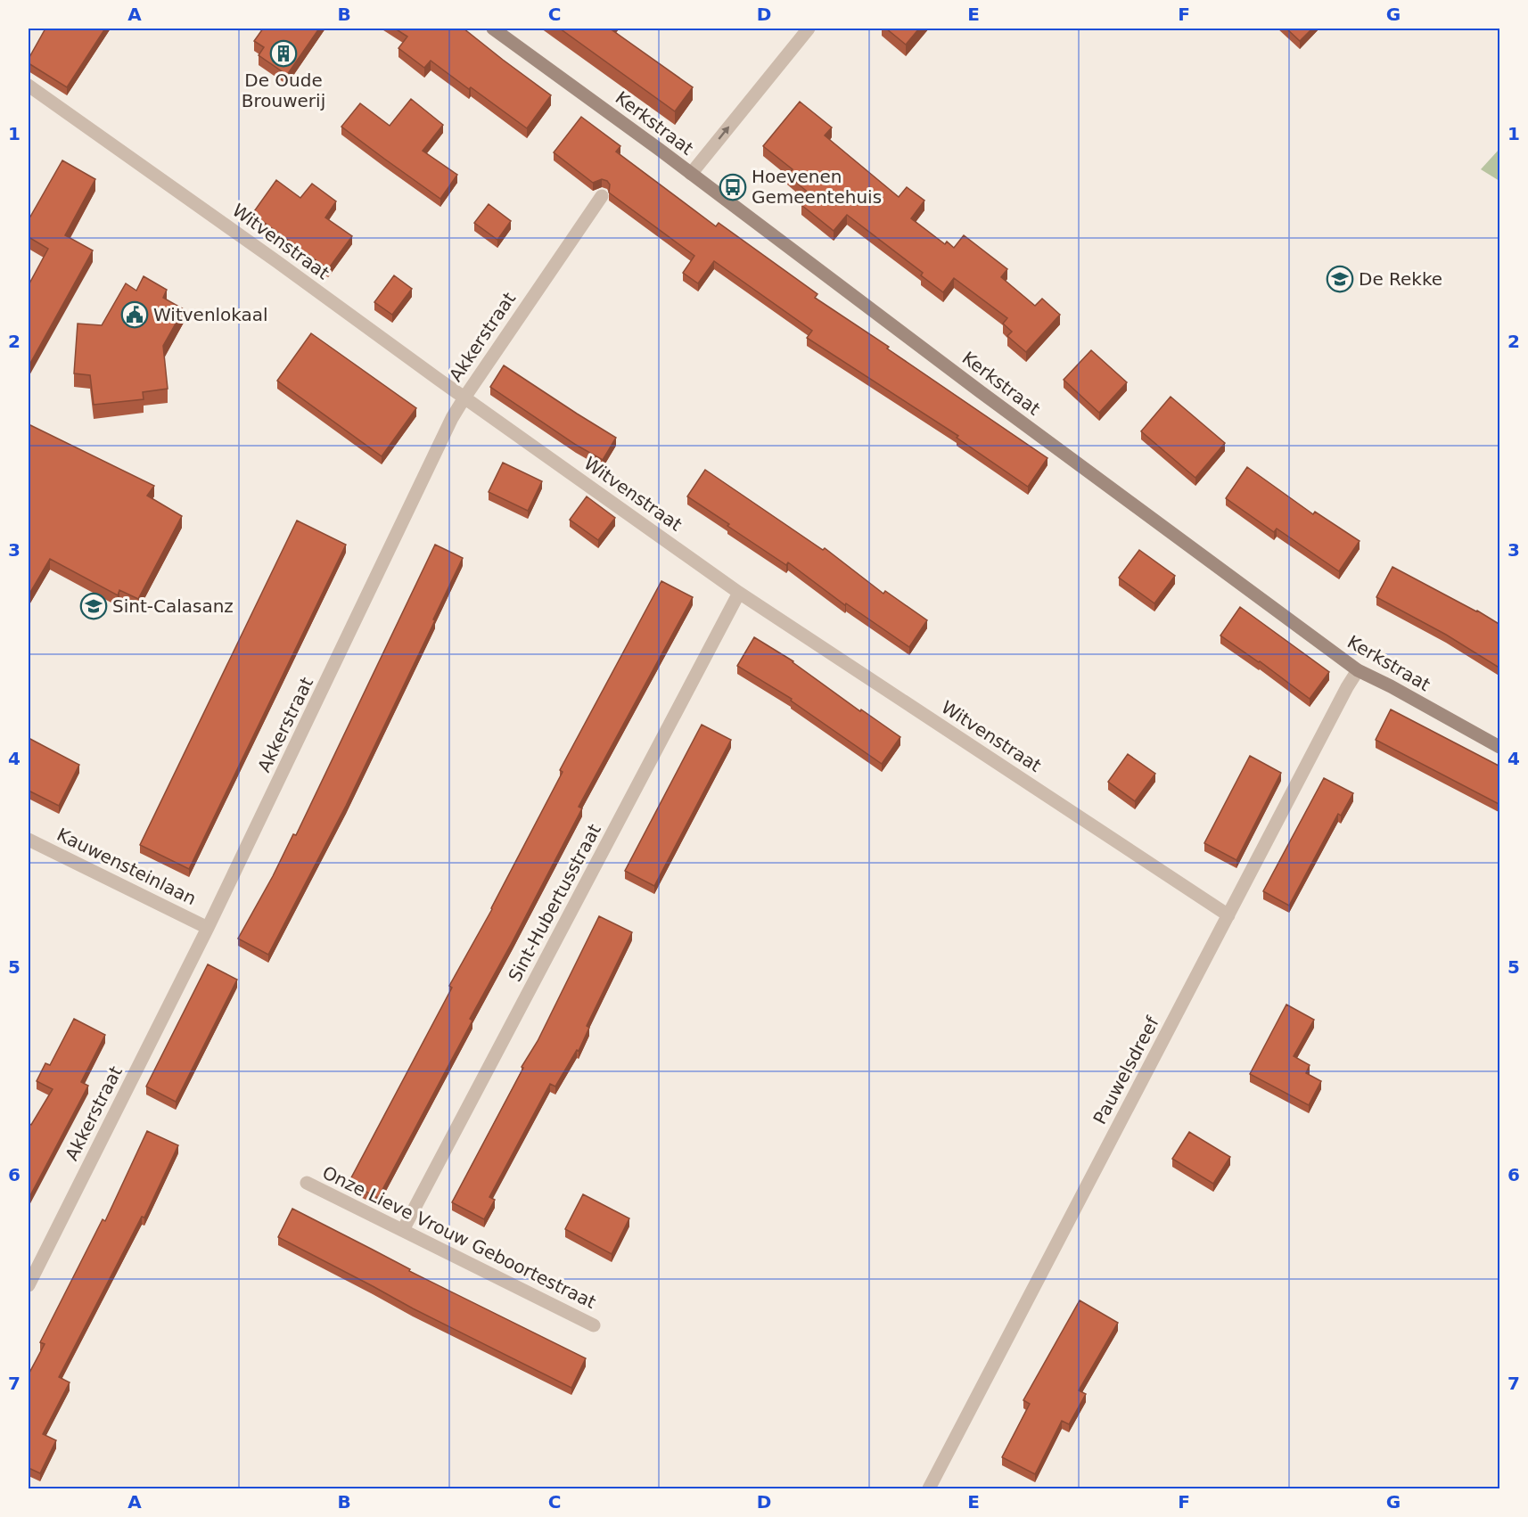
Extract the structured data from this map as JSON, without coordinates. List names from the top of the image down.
{
  "streets": {
    "main road": ["Kerkstraat"],
    "street": [
      "Witvenstraat",
      "Akkerstraat",
      "Kauwensteinlaan",
      "Sint-Hubertusstraat",
      "Pauwelsdreef",
      "Onze Lieve Vrouw Geboortestraat"
    ]
  },
  "crossings": [
    ["Kerkstraat", "Pauwelsdreef"],
    ["Witvenstraat", "Akkerstraat"],
    ["Witvenstraat", "Sint-Hubertusstraat"],
    ["Witvenstraat", "Pauwelsdreef"],
    ["Akkerstraat", "Kauwensteinlaan"],
    ["Sint-Hubertusstraat", "Onze Lieve Vrouw Geboortestraat"]
  ],
  "places": {
    "building": ["De Oude Brouwerij"],
    "bus stop": ["Hoevenen Gemeentehuis"],
    "school or university": ["De Rekke", "Sint-Calasanz"],
    "public building": ["Witvenlokaal"]
  },
  "grid": {
    "columns": [
      "A",
      "B",
      "C",
      "D",
      "E",
      "F",
      "G"
    ],
    "rows": [
      "1",
      "2",
      "3",
      "4",
      "5",
      "6",
      "7"
    ]
  }
}
